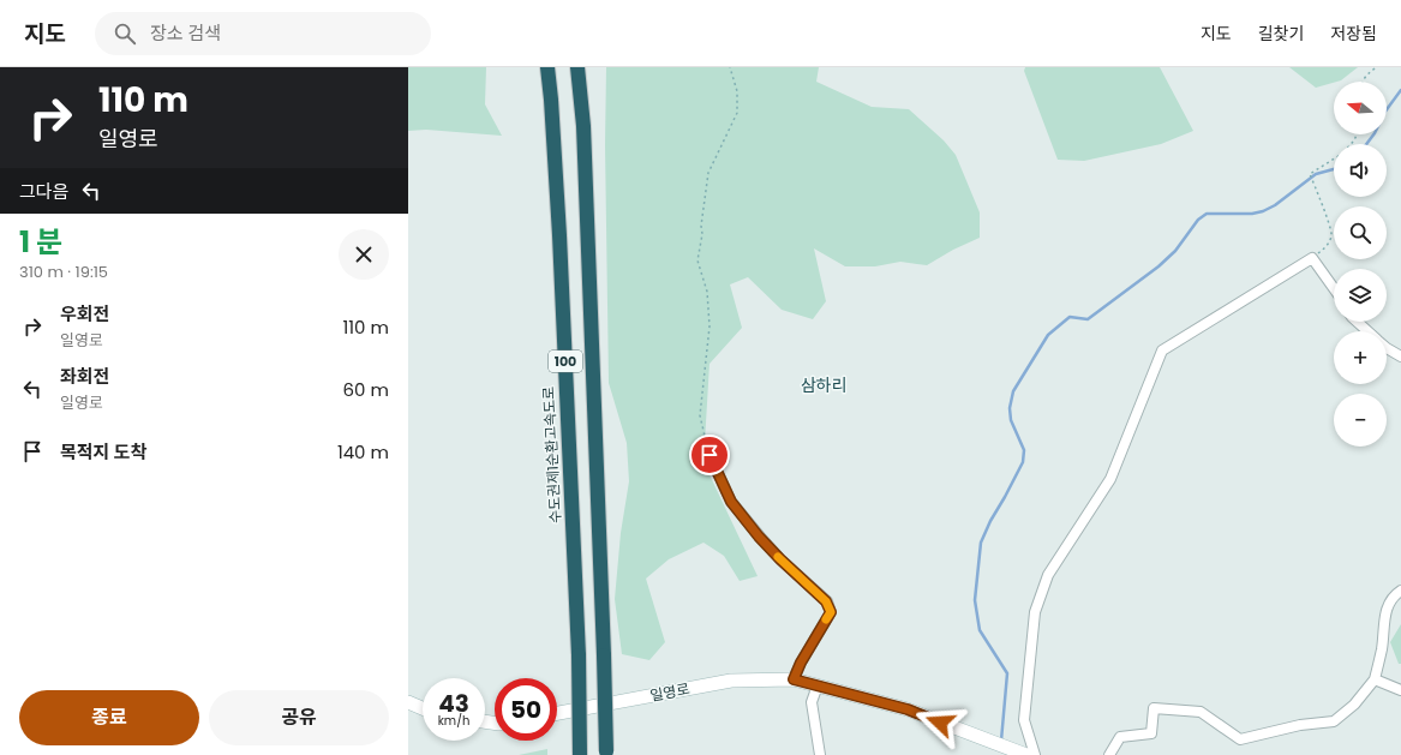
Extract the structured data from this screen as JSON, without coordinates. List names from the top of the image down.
{
  "streets": {
    "highway": ["100", "수도권제1순환고속도로"],
    "main road": ["일영로"]
  },
  "districts": ["삼하리"],
  "north": "left",
  "page": {
    "header": "지도",
    "search": "장소 검색",
    "nav": ["지도", "길찾기", "저장됨"],
    "turn": ["110 m", "일영로"],
    "map_buttons": ["+", "−"],
    "then": "그다음",
    "heading": ["1 분", "310 m · 19:15"],
    "list": [
      {
        "name": "우회전",
        "note": "일영로",
        "value": "110 m"
      },
      {
        "name": "좌회전",
        "note": "일영로",
        "value": "60 m"
      },
      {
        "name": "목적지 도착",
        "value": "140 m"
      }
    ],
    "speed": "43 km/h",
    "limit": "50",
    "buttons": ["종료", "공유"]
  }
}
